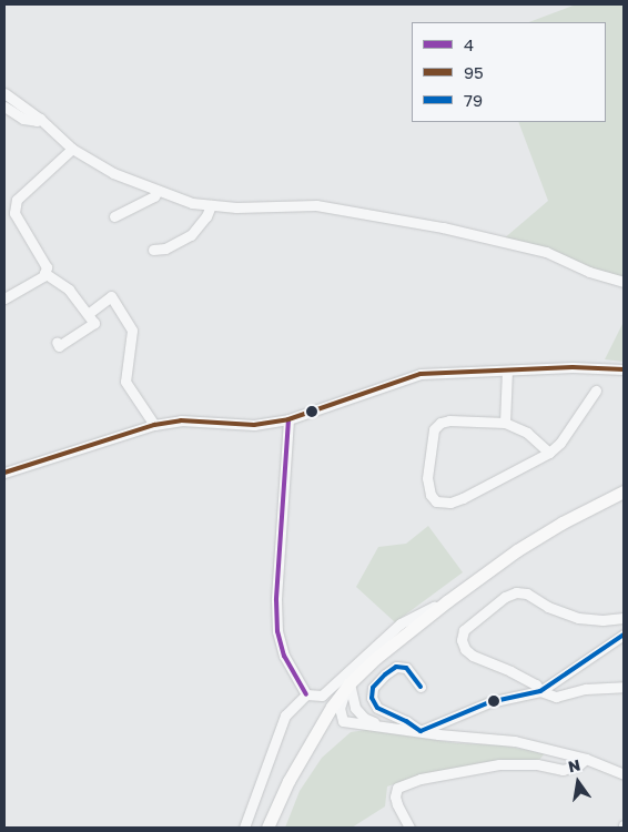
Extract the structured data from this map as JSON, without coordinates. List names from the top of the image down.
{
  "lines": ["transit line 95", "transit line 4", "transit line 79"],
  "legend": ["4", "95", "79"],
  "north": "top"
}
